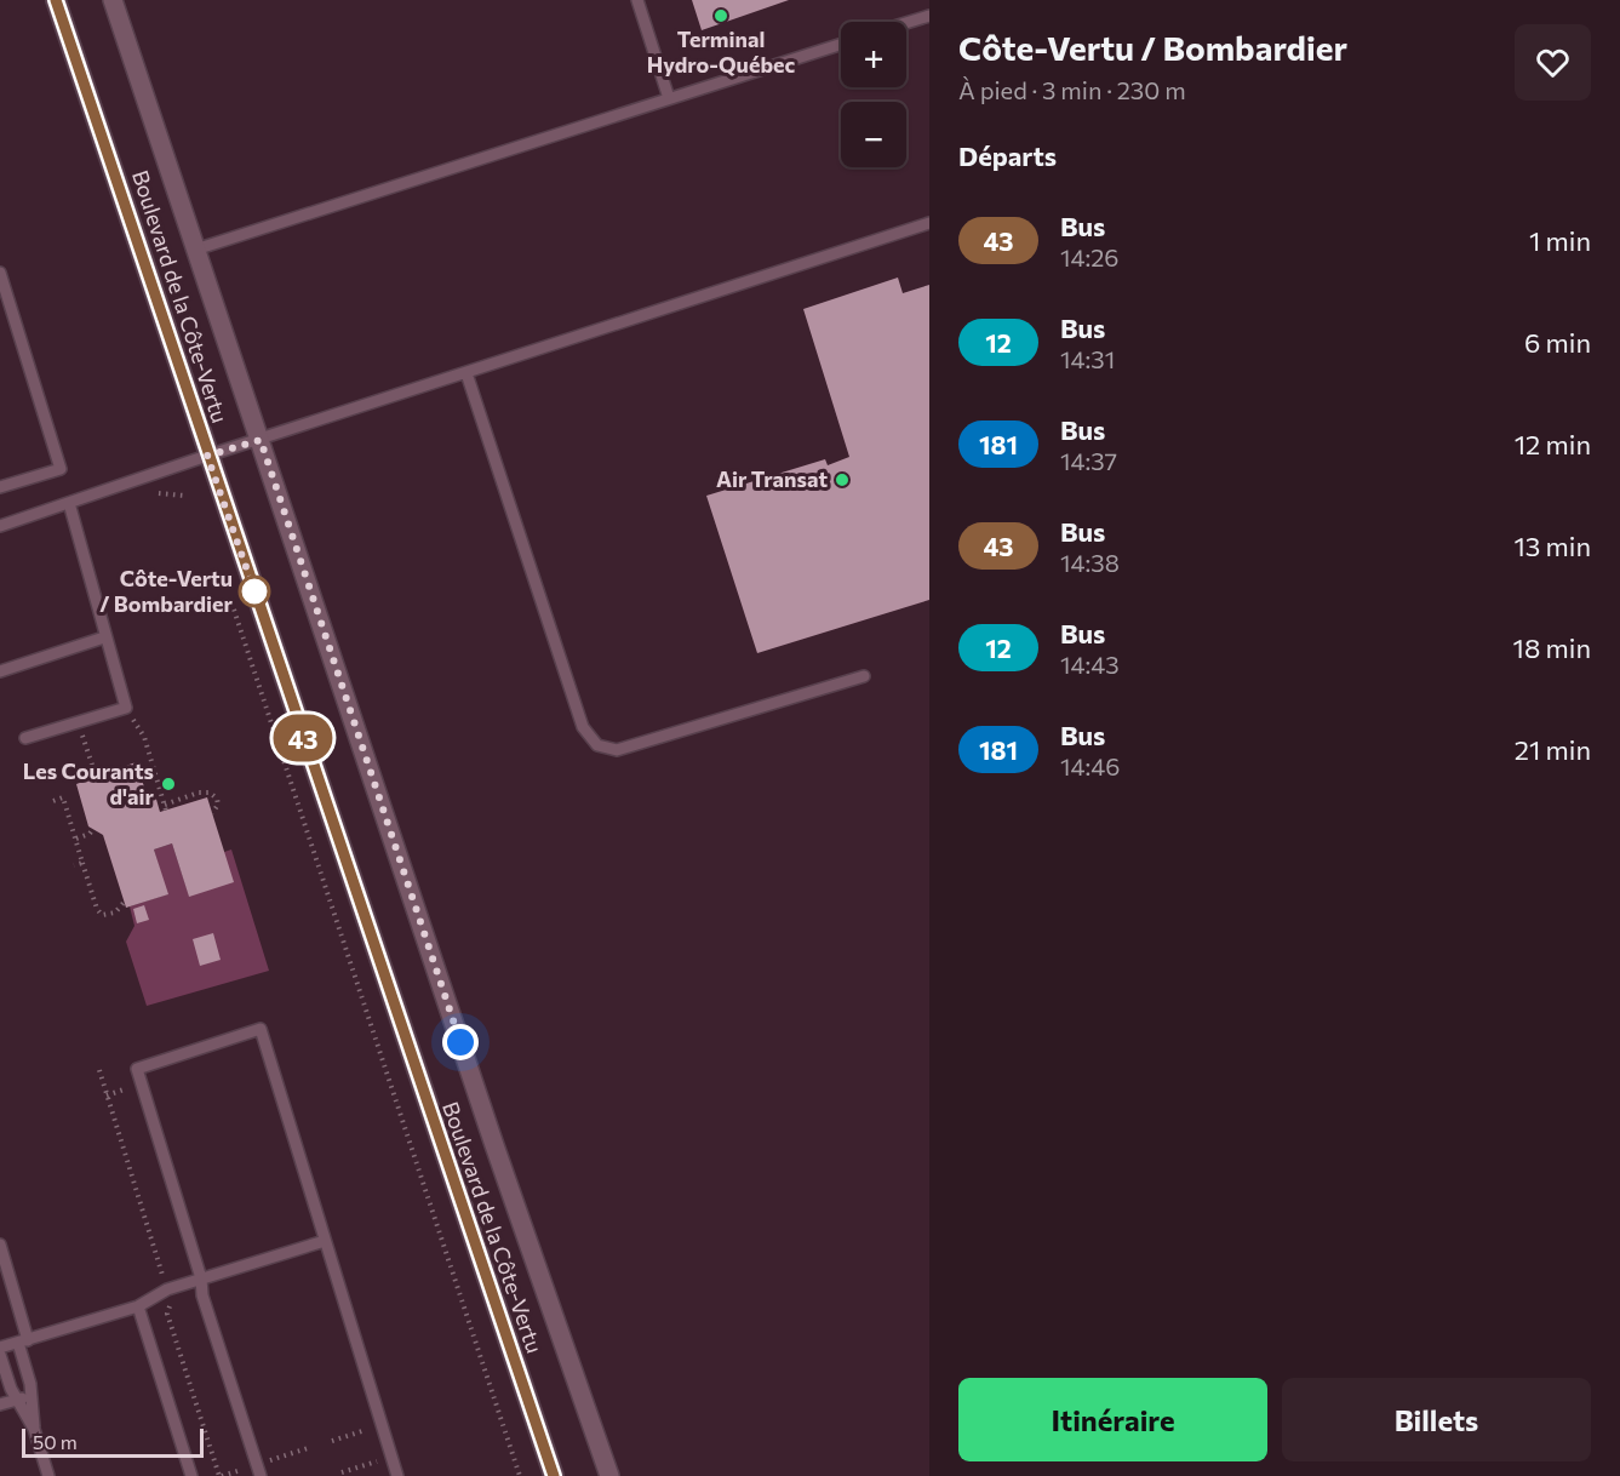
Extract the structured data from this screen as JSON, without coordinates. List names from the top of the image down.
{
  "streets": {
    "street": ["Boulevard de la Côte-Vertu"]
  },
  "places": [
    "Terminal Hydro-Québec",
    "Air Transat",
    "Côte-Vertu / Bombardier",
    "Les Courants d'air"
  ],
  "lines": ["bus line 43"],
  "scale_bar": "50 m",
  "page": {
    "on_map": "43",
    "heading": [
      ["Côte-Vertu / Bombardier", "À pied · 3 min · 230 m"],
      "Départs"
    ],
    "map_buttons": ["+", "−"],
    "list": [
      {
        "mark": "43",
        "name": "Bus",
        "note": "14:26",
        "value": "1 min"
      },
      {
        "mark": "12",
        "name": "Bus",
        "note": "14:31",
        "value": "6 min"
      },
      {
        "mark": "181",
        "name": "Bus",
        "note": "14:37",
        "value": "12 min"
      },
      {
        "mark": "43",
        "name": "Bus",
        "note": "14:38",
        "value": "13 min"
      },
      {
        "mark": "12",
        "name": "Bus",
        "note": "14:43",
        "value": "18 min"
      },
      {
        "mark": "181",
        "name": "Bus",
        "note": "14:46",
        "value": "21 min"
      }
    ],
    "buttons": ["Itinéraire", "Billets"],
    "scale": "50 m"
  }
}
